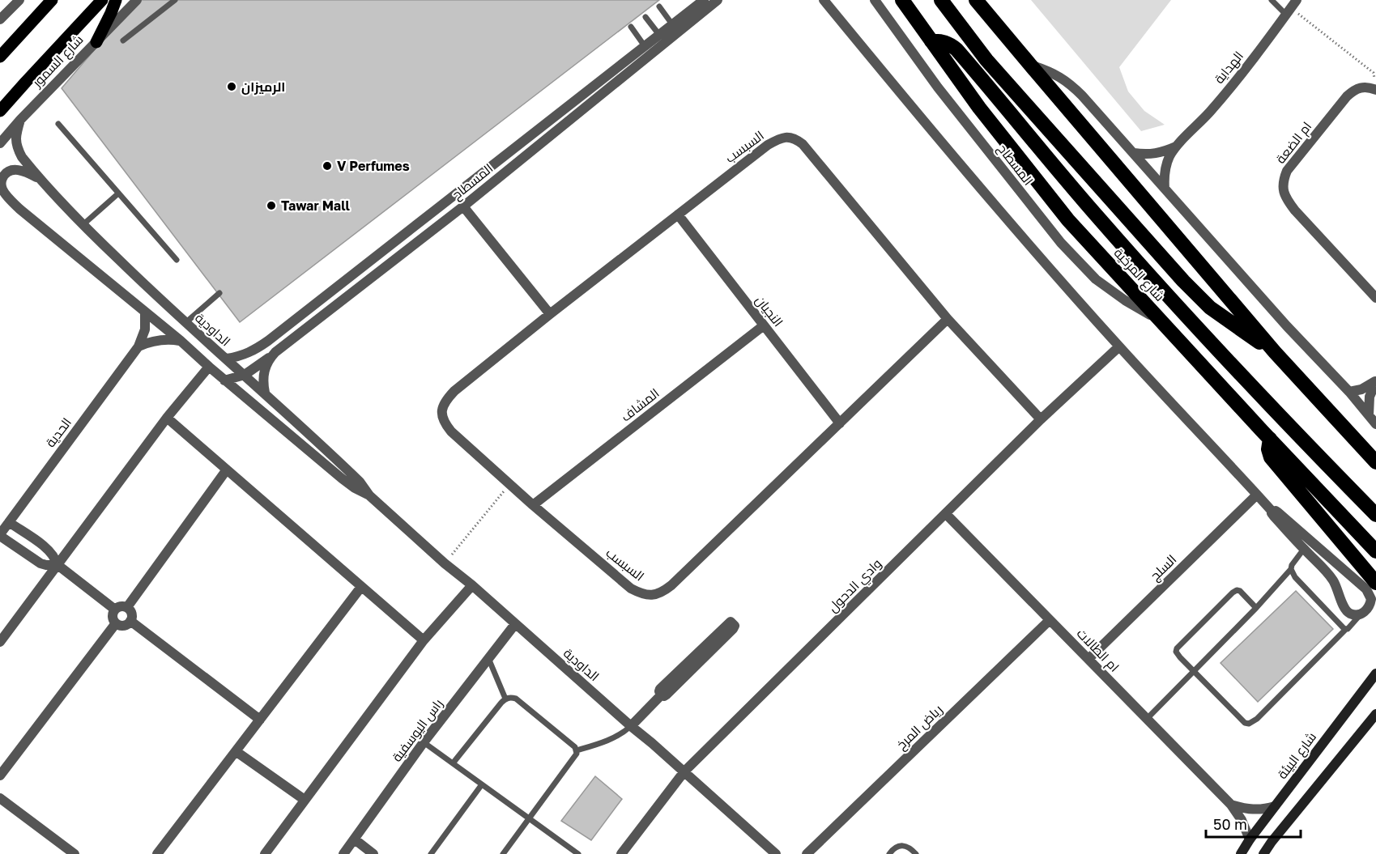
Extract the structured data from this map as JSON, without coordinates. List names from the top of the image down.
{
  "streets": {
    "highway": ["شارع المرخية"],
    "main road": ["شارع السمور"],
    "street": [
      "الهداية",
      "ام الضعة",
      "السبسب",
      "المسطاح",
      "النجيان",
      "الداودية",
      "المشاف",
      "الحدية",
      "السلج",
      "وادي الدحول",
      "ام الطالات",
      "رياض المرخ",
      "راس اليوسفية",
      "شارع البيئة"
    ]
  },
  "crossings": [
    ["شارع السمور", "الداودية"],
    ["السبسب", "النجيان"],
    ["السبسب", "المشاف"],
    ["السبسب", "وادي الدحول"],
    ["المسطاح", "شارع المرخية"],
    ["المسطاح", "الداودية"],
    ["النجيان", "المشاف"],
    ["الداودية", "الحدية"],
    ["الداودية", "وادي الدحول"],
    ["الداودية", "راس اليوسفية"],
    ["السلج", "ام الطالات"],
    ["وادي الدحول", "ام الطالات"],
    ["ام الطالات", "رياض المرخ"],
    ["ام الطالات", "شارع البيئة"]
  ],
  "places": ["الرميزان", "V Perfumes", "Tawar Mall"],
  "scale_bar": "50 m"
}
